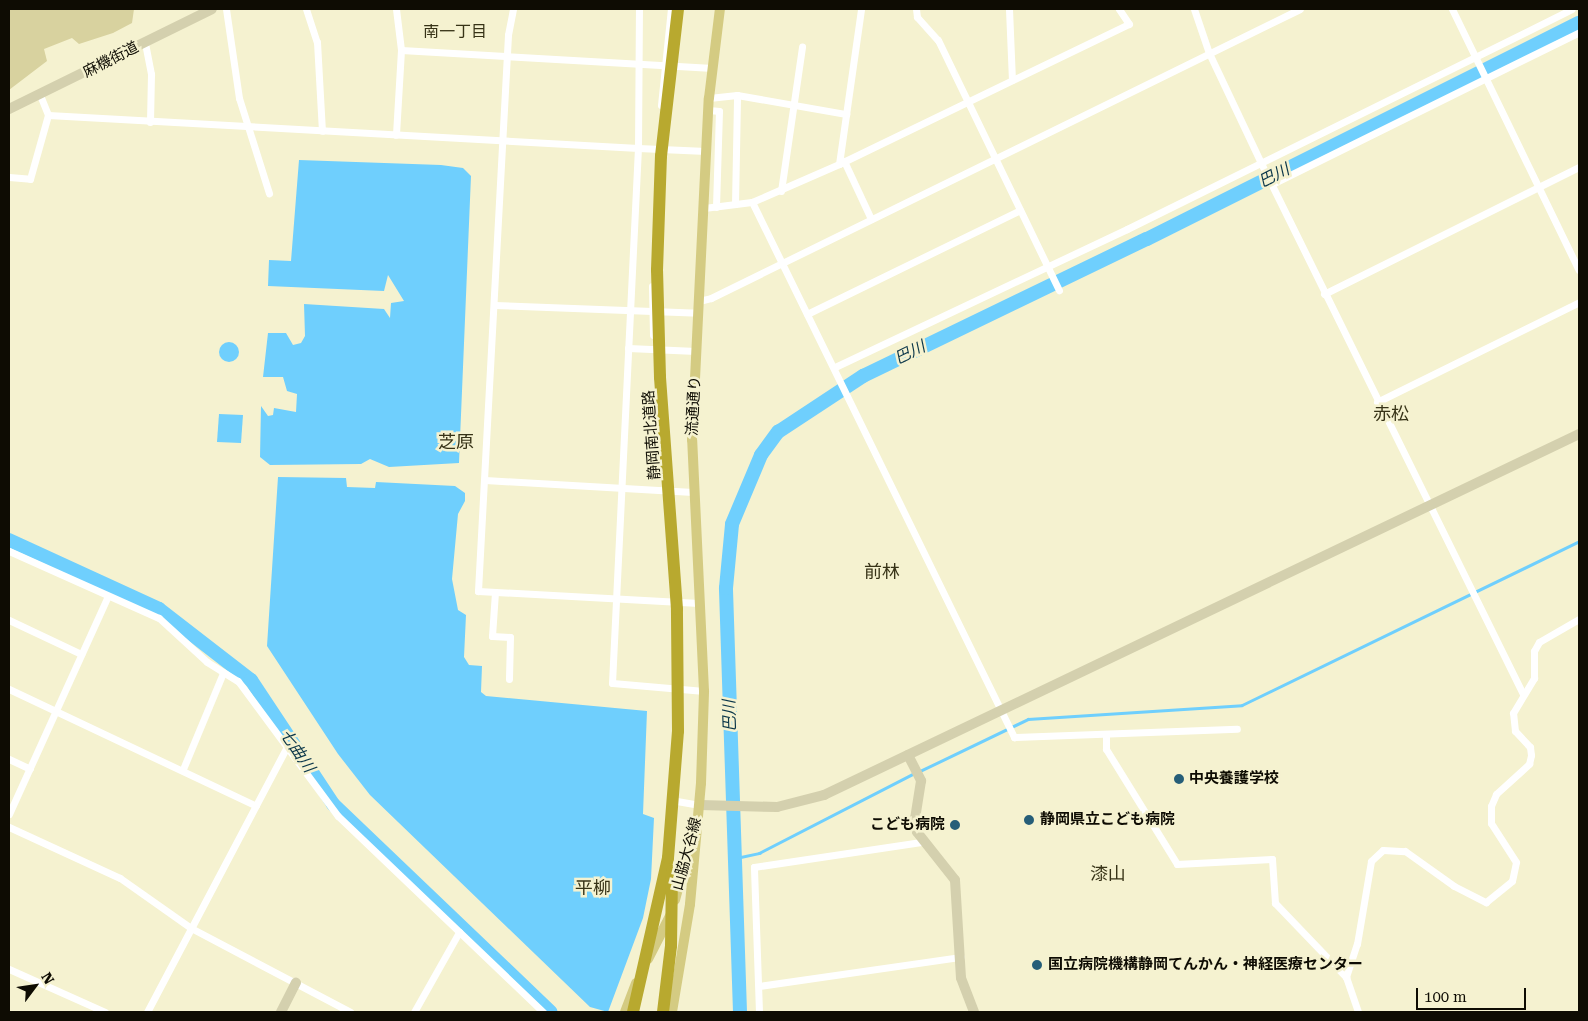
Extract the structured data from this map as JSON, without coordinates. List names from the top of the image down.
{
  "streets": {
    "highway": ["静岡南北道路"],
    "main road": ["流通通り", "山脇大谷線"],
    "street": ["麻機街道"]
  },
  "crossings": [
    ["流通通り", "山脇大谷線"]
  ],
  "districts": [
    "南一丁目",
    "赤松",
    "芝原",
    "前林",
    "漆山",
    "平柳"
  ],
  "water": ["巴川", "七曲川"],
  "places": [
    "中央養護学校",
    "静岡県立こども病院",
    "こども病院",
    "国立病院機構静岡てんかん・神経医療センター"
  ],
  "scale_bar": "100 m",
  "north": "top right"
}
